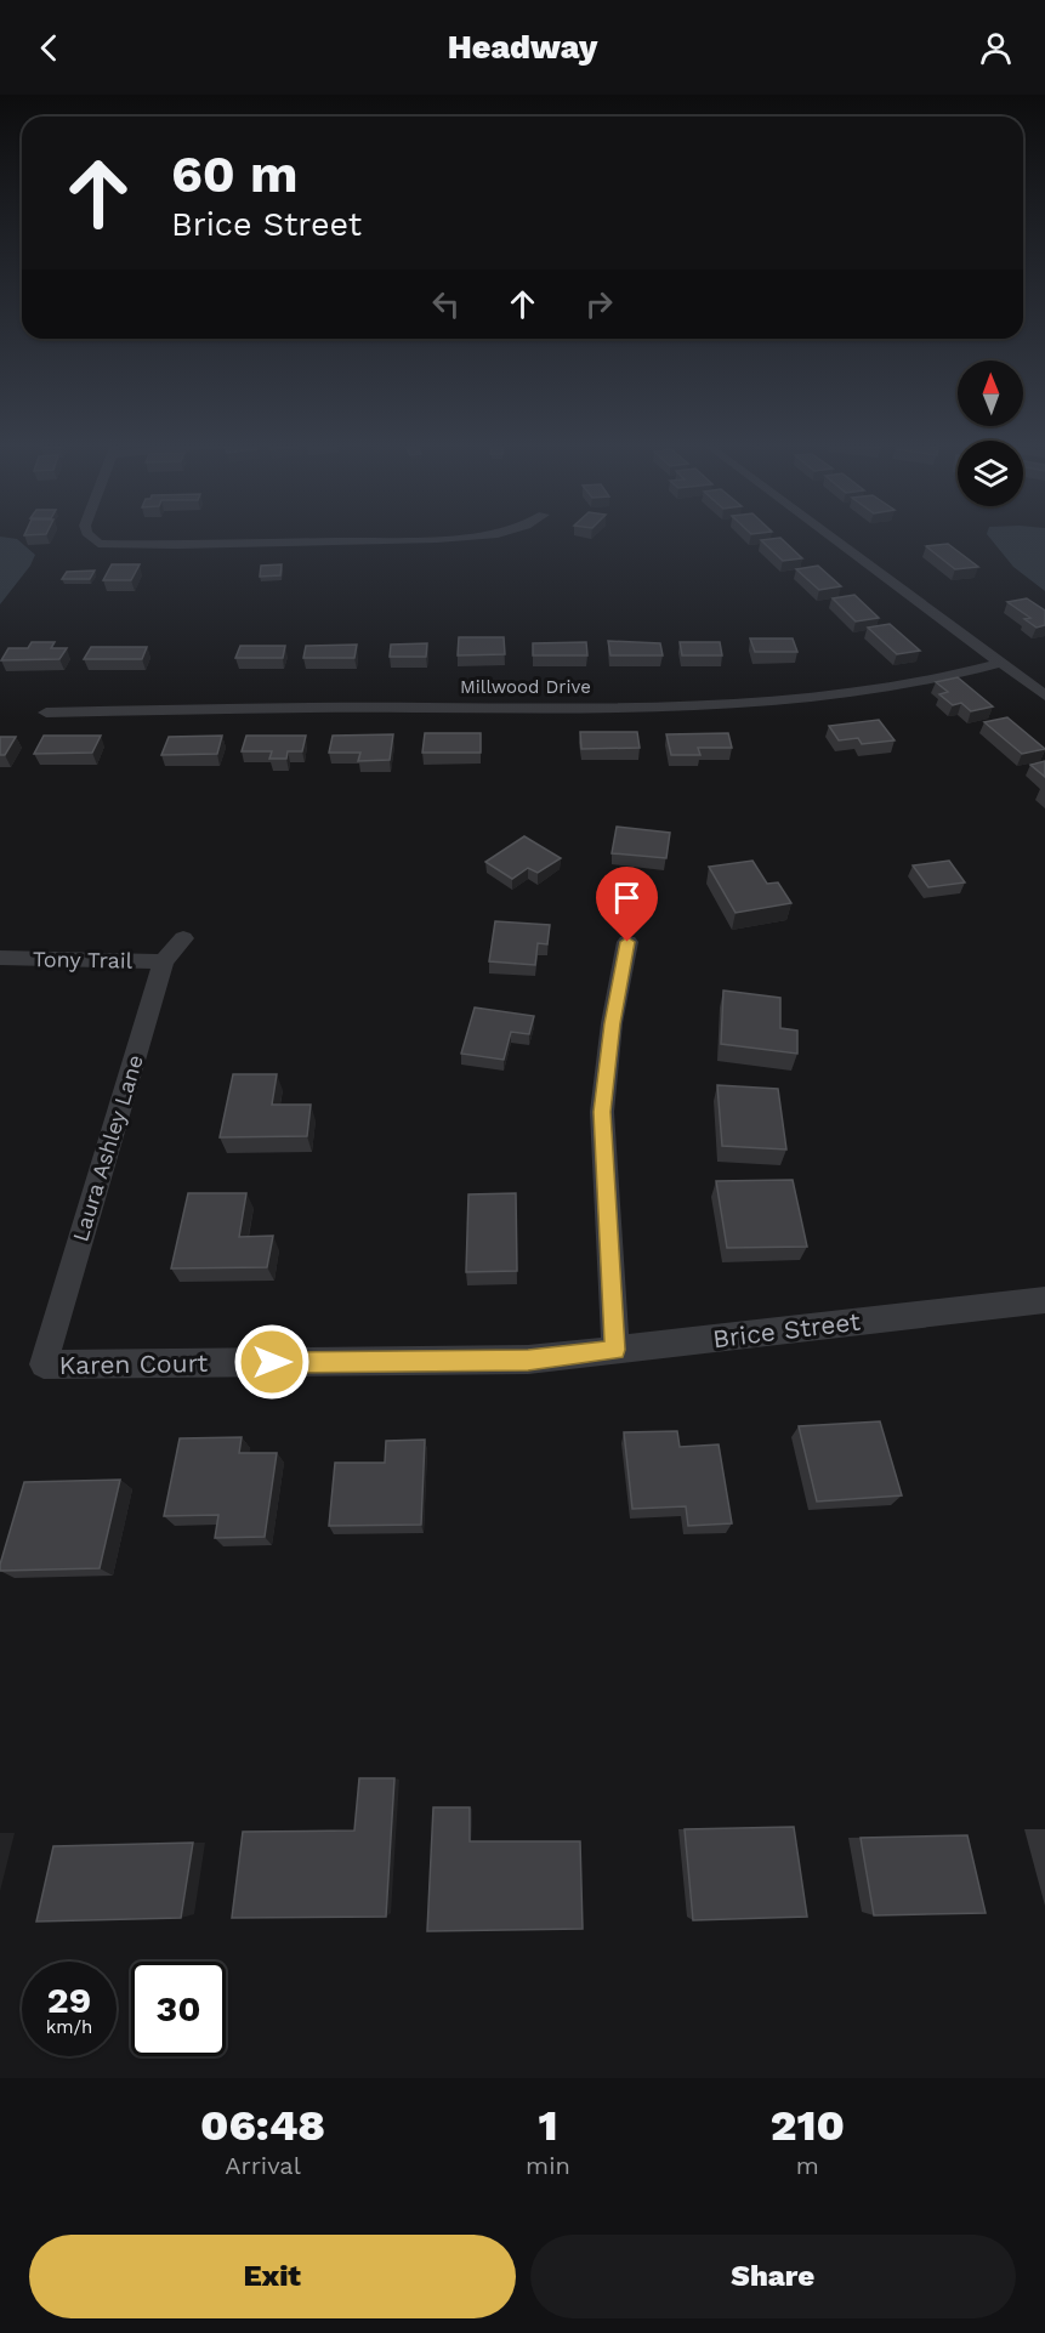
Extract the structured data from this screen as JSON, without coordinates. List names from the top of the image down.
{
  "streets": {
    "street": [
      "Millwood Drive",
      "Tony Trail",
      "Laura Ashley Lane",
      "Brice Street",
      "Karen Court"
    ]
  },
  "crossings": [
    ["Tony Trail", "Laura Ashley Lane"],
    ["Laura Ashley Lane", "Karen Court"],
    ["Brice Street", "Karen Court"]
  ],
  "north": "top",
  "page": {
    "header": "Headway",
    "turn": ["60 m", "Brice Street"],
    "speed": "29 km/h",
    "limit": "30",
    "eta": [
      "06:48",
      "Arrival",
      "1",
      "min",
      "210",
      "m"
    ],
    "buttons": ["Exit", "Share"]
  }
}
